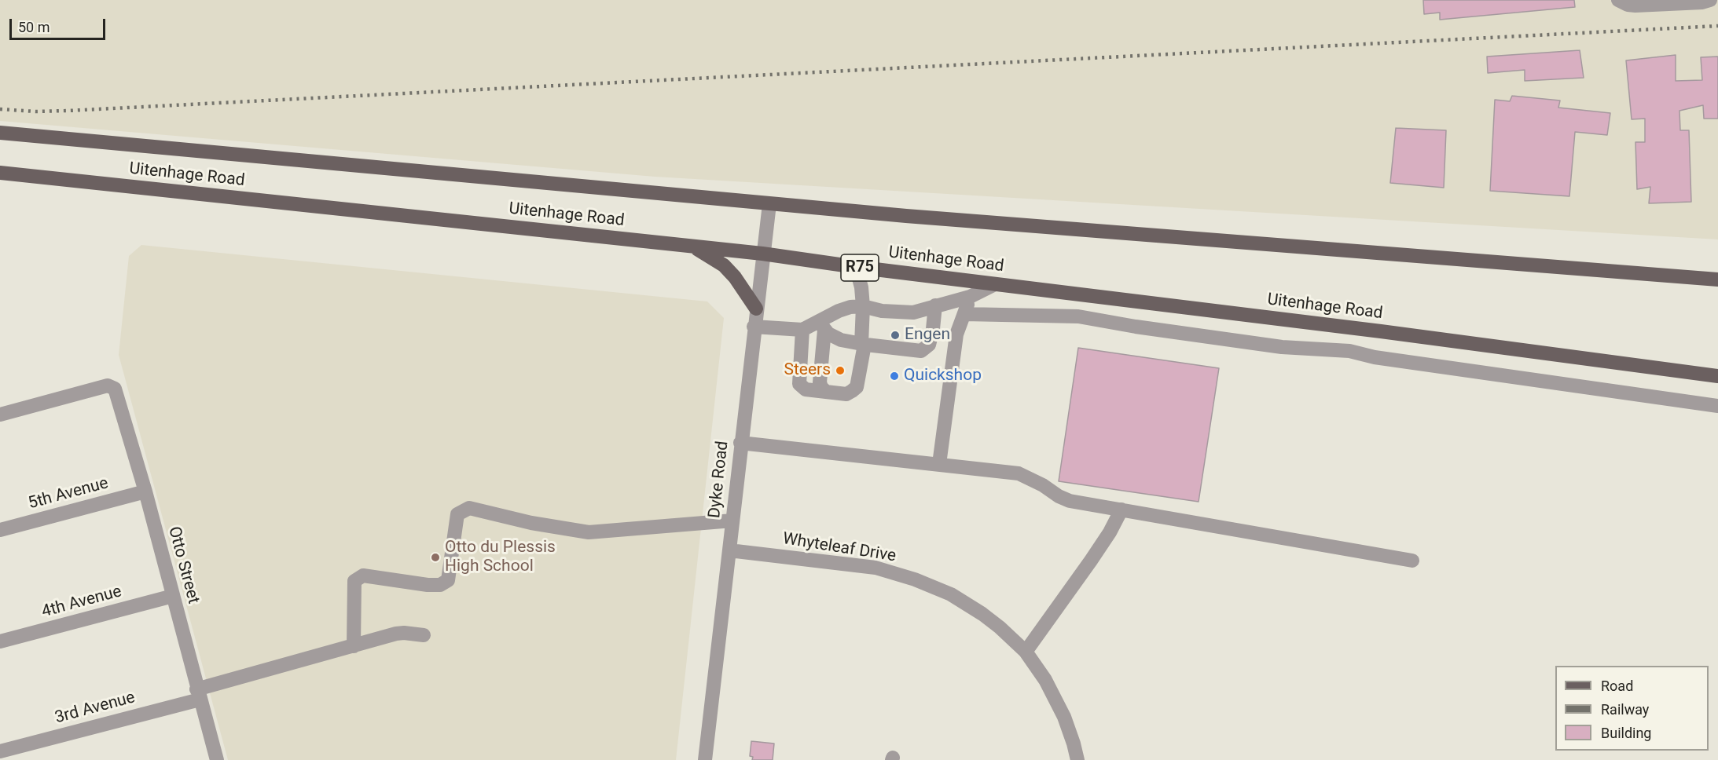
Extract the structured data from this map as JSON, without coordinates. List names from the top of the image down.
{
  "streets": {
    "main road": ["Uitenhage Road", "R75"],
    "street": [
      "Dyke Road",
      "5th Avenue",
      "Whyteleaf Drive",
      "Otto Street",
      "4th Avenue",
      "3rd Avenue"
    ]
  },
  "crossings": [
    ["Uitenhage Road", "Dyke Road"],
    ["Dyke Road", "Whyteleaf Drive"],
    ["5th Avenue", "Otto Street"],
    ["Otto Street", "4th Avenue"],
    ["Otto Street", "3rd Avenue"]
  ],
  "places": [
    "Engen",
    "Steers",
    "Quickshop",
    "Otto du Plessis High School"
  ],
  "legend": ["Road", "Railway", "Building"],
  "scale_bar": "50 m"
}
